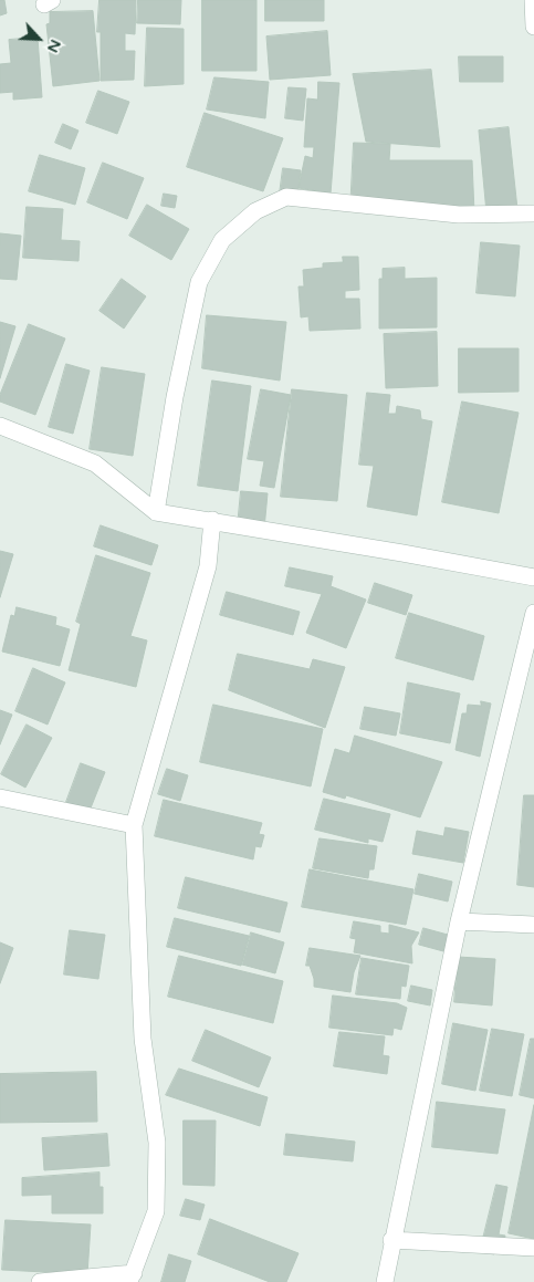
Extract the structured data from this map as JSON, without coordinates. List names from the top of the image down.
{
  "north": "bottom right"
}
